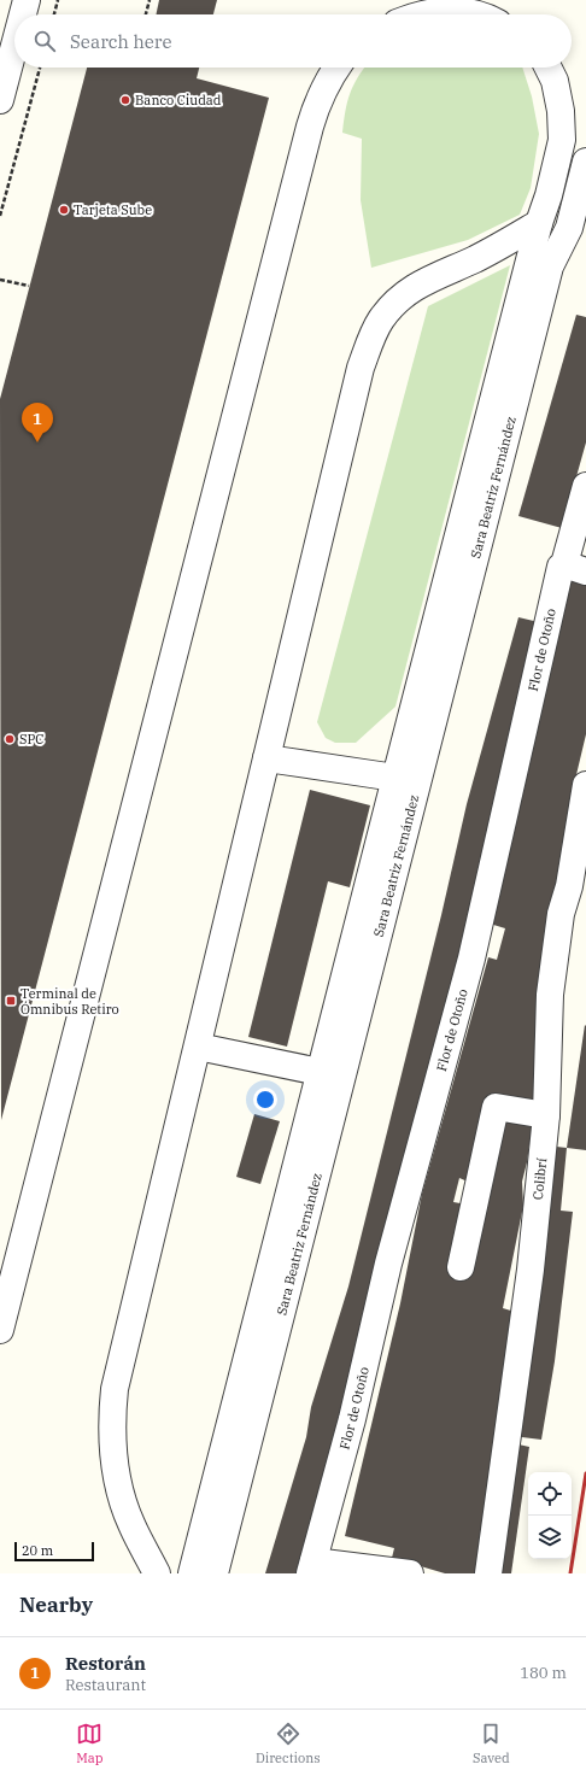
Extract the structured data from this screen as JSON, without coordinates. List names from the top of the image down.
{
  "streets": {
    "street": ["Sara Beatriz Fernández", "Flor de Otoño", "Colibrí"]
  },
  "places": {
    "other": ["Banco Ciudad", "Tarjeta Sube", "SPC"],
    "transit": ["Terminal de Ómnibus Retiro"]
  },
  "scale_bar": "20 m",
  "page": {
    "search": "Search here",
    "pins": "1",
    "scale": "20 m",
    "heading": "Nearby",
    "list": [
      {
        "mark": "1",
        "name": "Restorán",
        "note": "Restaurant",
        "value": "180 m"
      }
    ],
    "nav": ["Map", "Directions", "Saved"]
  }
}
